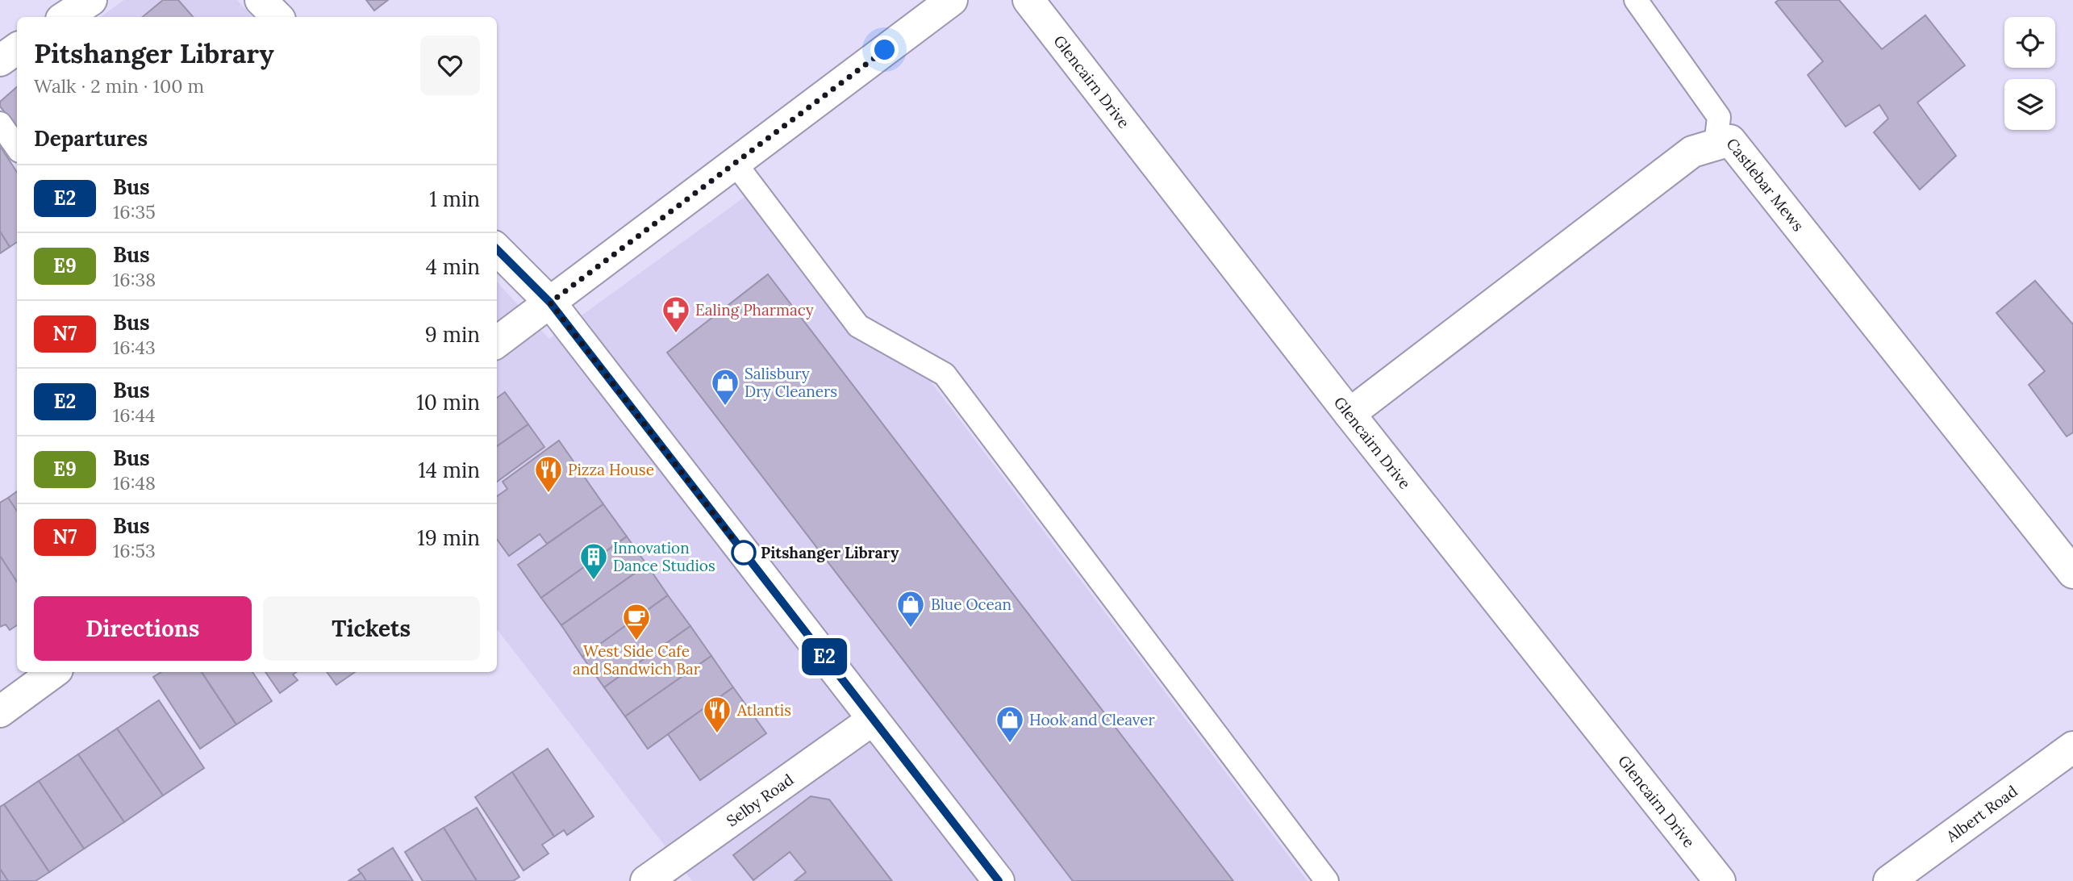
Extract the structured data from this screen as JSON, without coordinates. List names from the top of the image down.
{
  "streets": {
    "street": [
      "Glencairn Drive",
      "Castlebar Mews",
      "Selby Road",
      "Albert Road"
    ]
  },
  "crossings": [
    ["Glencairn Drive", "Castlebar Mews"]
  ],
  "places": {
    "pharmacy": ["Ealing Pharmacy"],
    "shop": ["Salisbury Dry Cleaners", "Blue Ocean", "Hook and Cleaver"],
    "restaurant": ["Pizza House", "Atlantis"],
    "other": ["Pitshanger Library"],
    "building": ["Innovation Dance Studios"],
    "cafe": ["West Side Cafe and Sandwich Bar"]
  },
  "lines": ["bus line E2"],
  "page": {
    "on_map": "E2",
    "heading": [
      ["Pitshanger Library", "Walk · 2 min · 100 m"],
      "Departures"
    ],
    "list": [
      {
        "mark": "E2",
        "name": "Bus",
        "note": "16:35",
        "value": "1 min"
      },
      {
        "mark": "E9",
        "name": "Bus",
        "note": "16:38",
        "value": "4 min"
      },
      {
        "mark": "N7",
        "name": "Bus",
        "note": "16:43",
        "value": "9 min"
      },
      {
        "mark": "E2",
        "name": "Bus",
        "note": "16:44",
        "value": "10 min"
      },
      {
        "mark": "E9",
        "name": "Bus",
        "note": "16:48",
        "value": "14 min"
      },
      {
        "mark": "N7",
        "name": "Bus",
        "note": "16:53",
        "value": "19 min"
      }
    ],
    "buttons": ["Directions", "Tickets"]
  }
}
